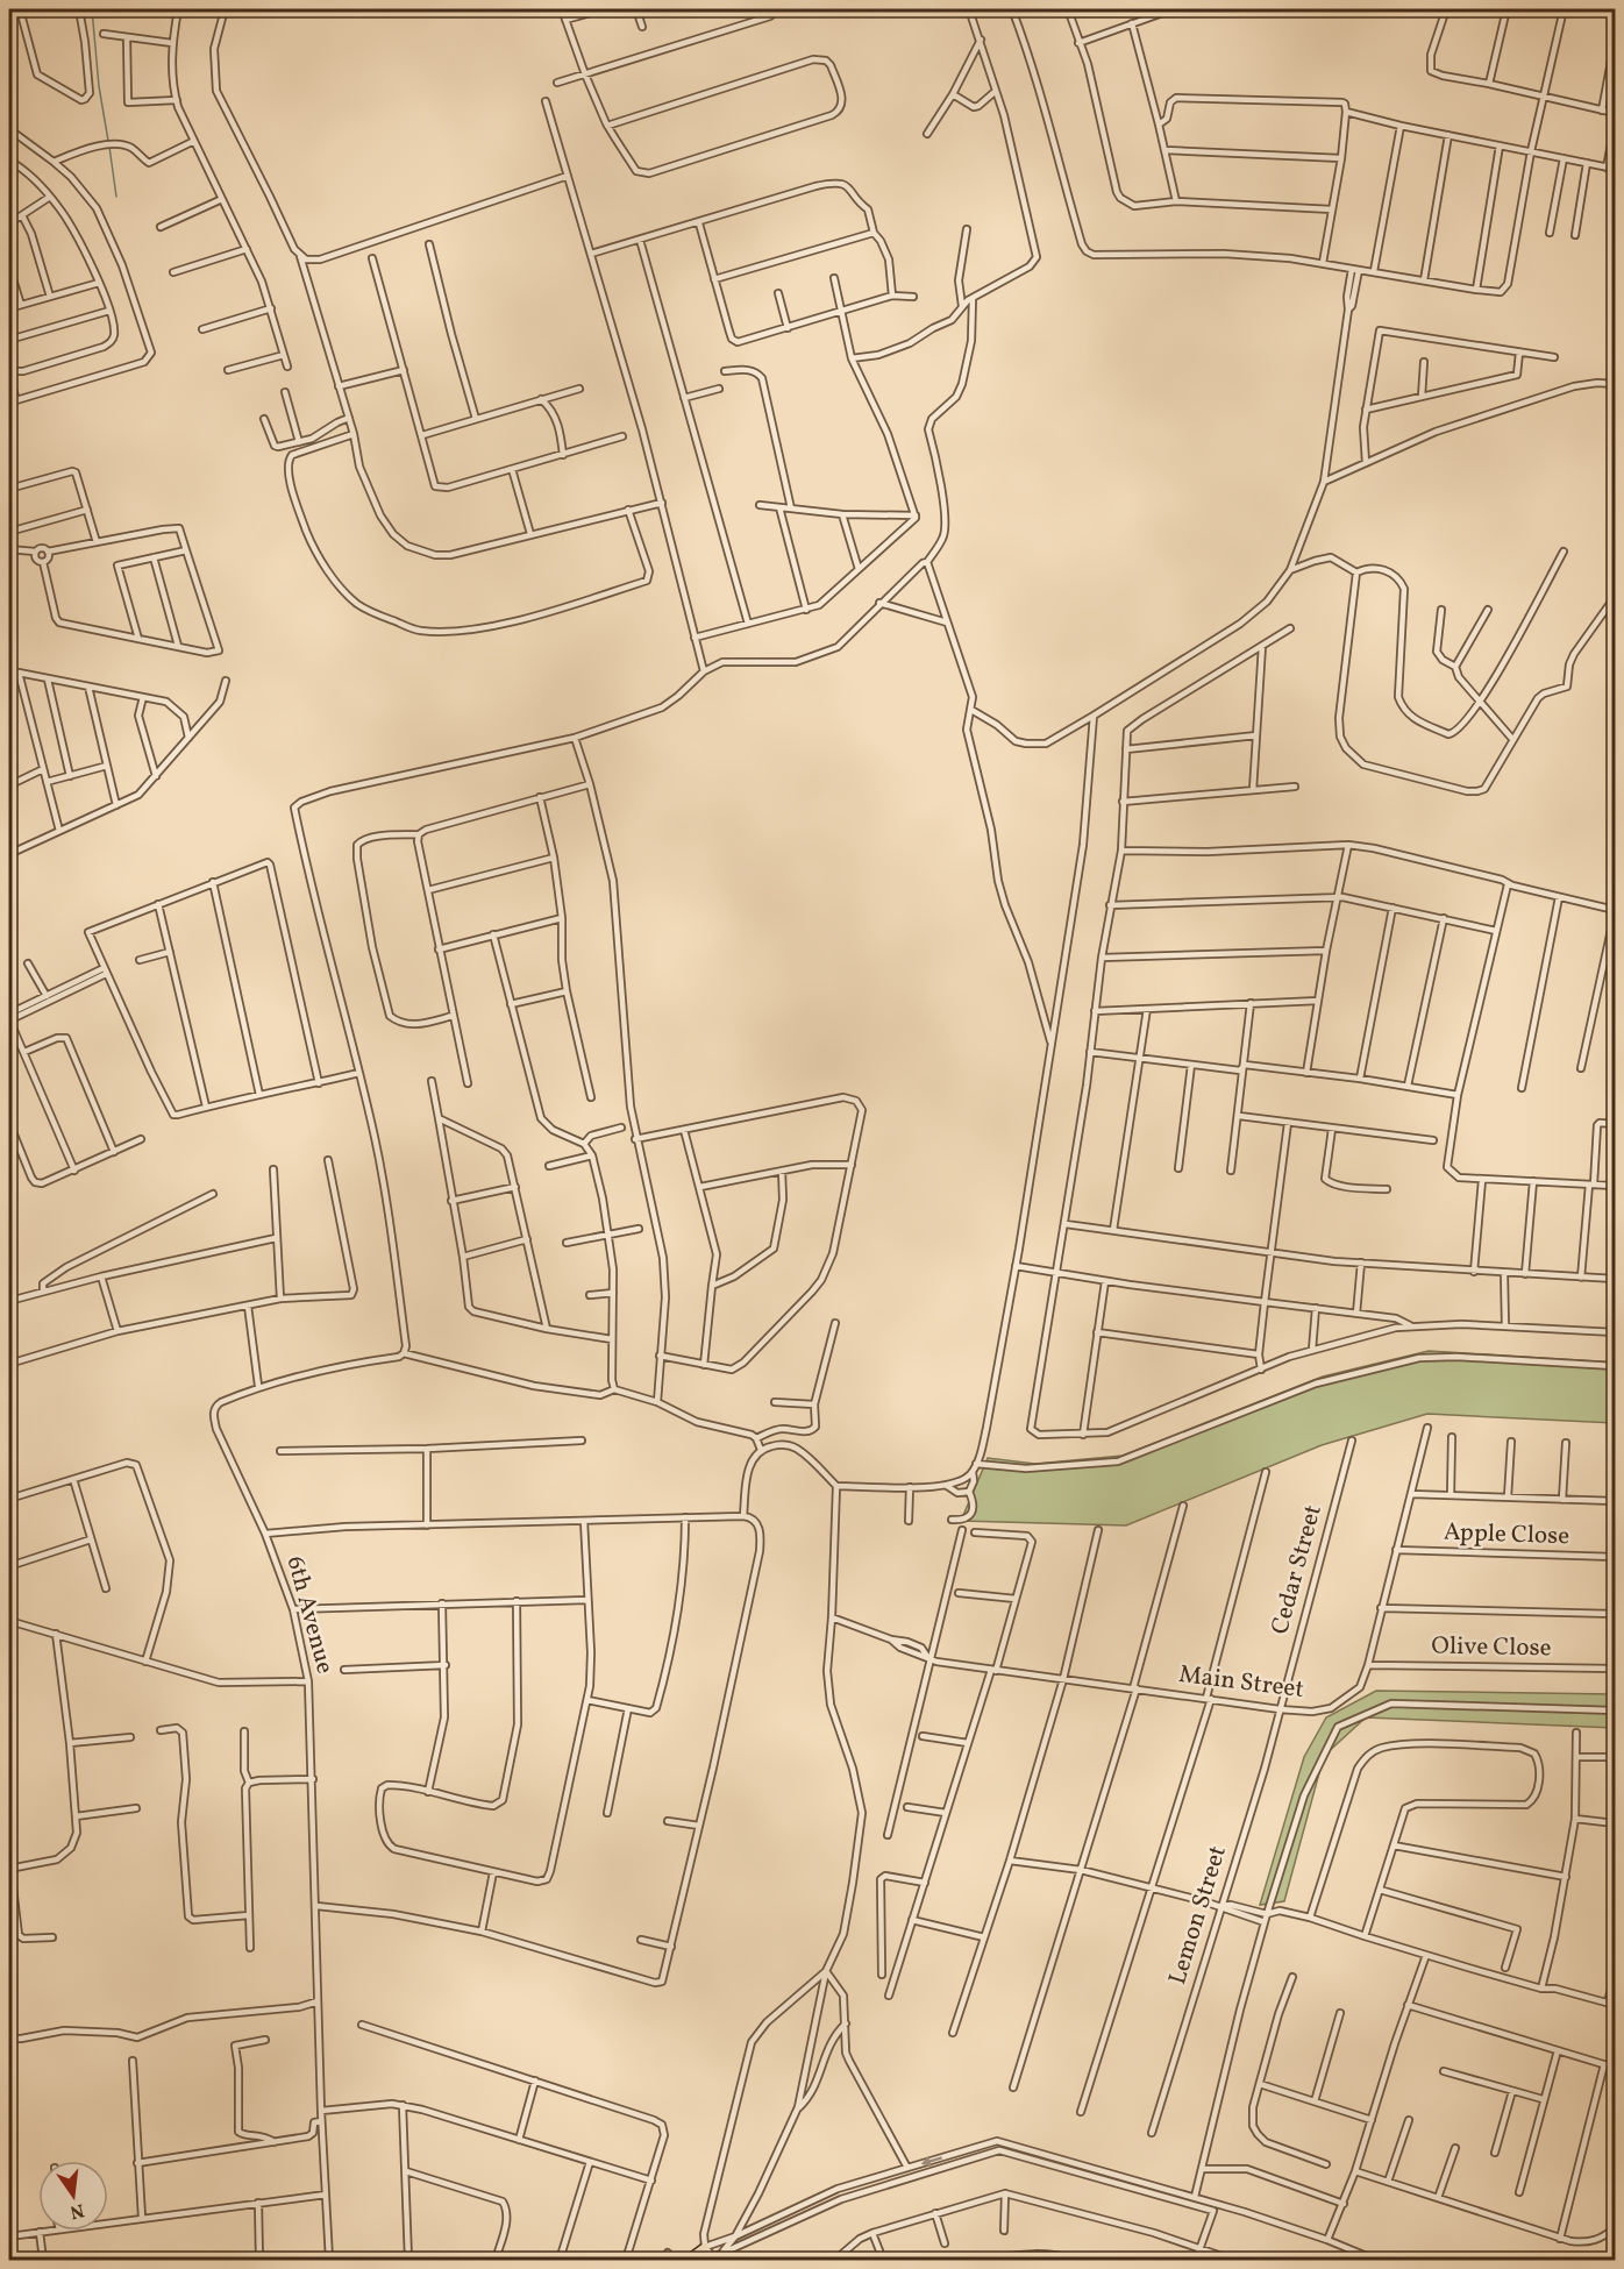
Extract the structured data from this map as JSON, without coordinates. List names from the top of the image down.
{
  "streets": {
    "street": [
      "Apple Close",
      "Cedar Street",
      "6th Avenue",
      "Olive Close",
      "Main Street",
      "Lemon Street"
    ]
  },
  "crossings": [
    ["Apple Close", "Main Street"],
    ["Cedar Street", "Main Street"],
    ["Cedar Street", "Lemon Street"],
    ["Olive Close", "Main Street"],
    ["Main Street", "Lemon Street"]
  ],
  "north": "bottom"
}
